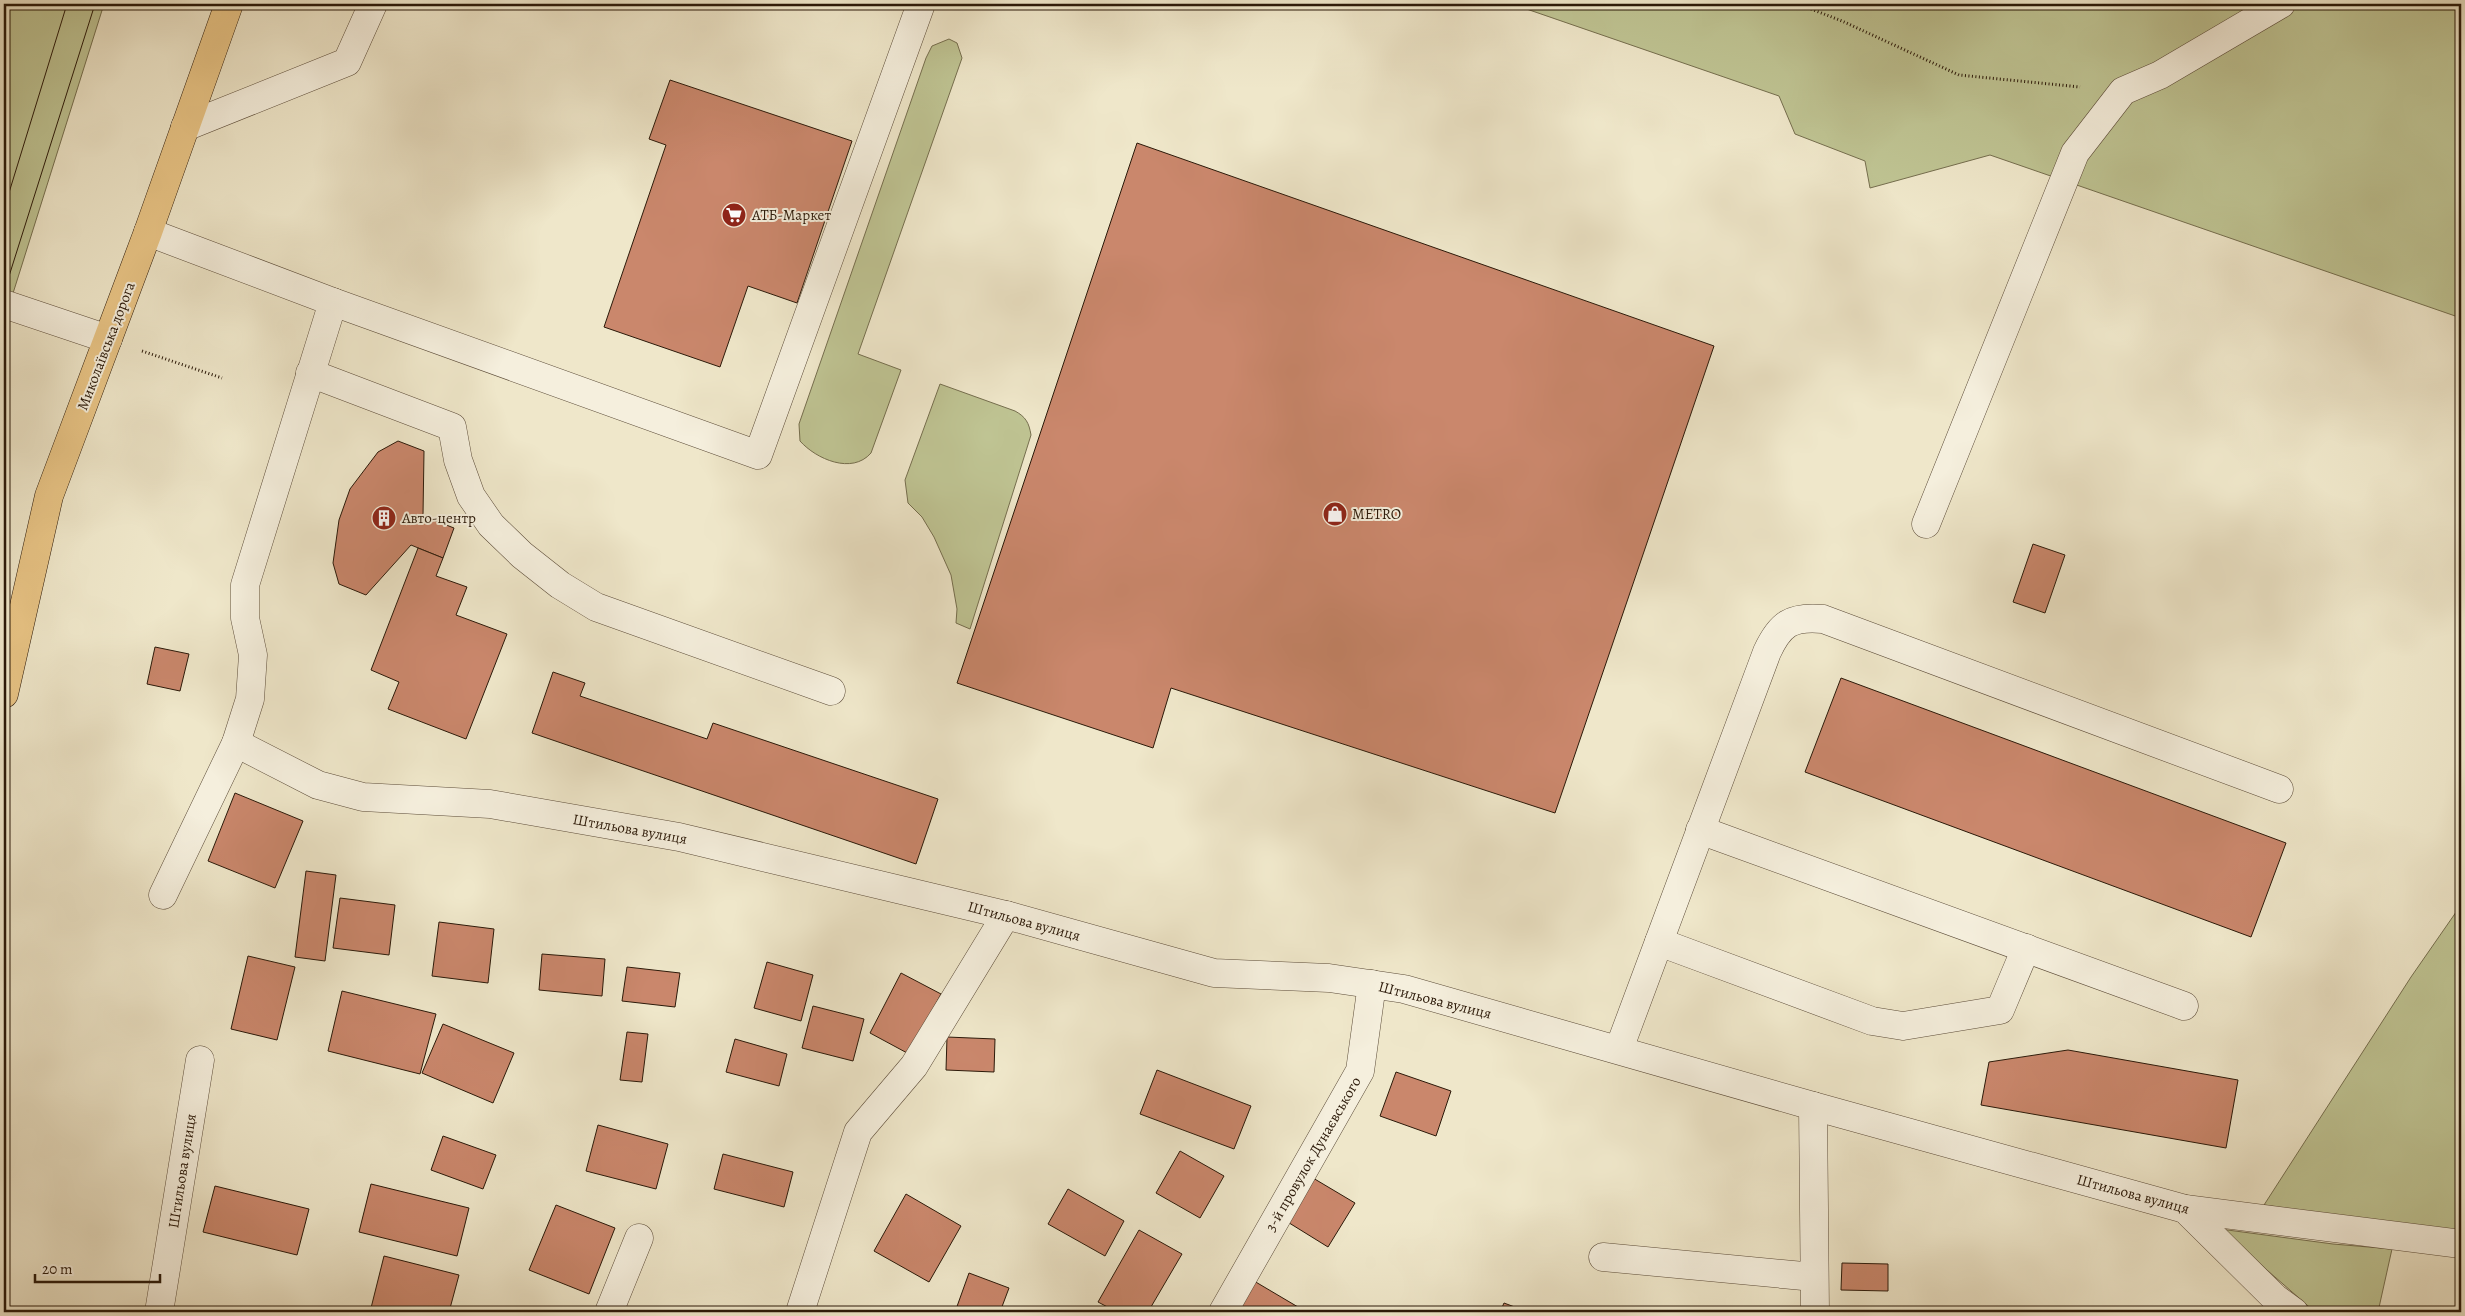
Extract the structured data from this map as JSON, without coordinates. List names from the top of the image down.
{
  "streets": {
    "main road": ["Миколаївська дорога"],
    "street": ["Штильова вулиця", "3-й провулок Дунаєвського"]
  },
  "crossings": [
    ["Штильова вулиця", "3-й провулок Дунаєвського"]
  ],
  "places": {
    "supermarket": ["АТБ-Маркет"],
    "shop": ["METRO"],
    "building": ["Авто-центр"]
  },
  "scale_bar": "20 m"
}
